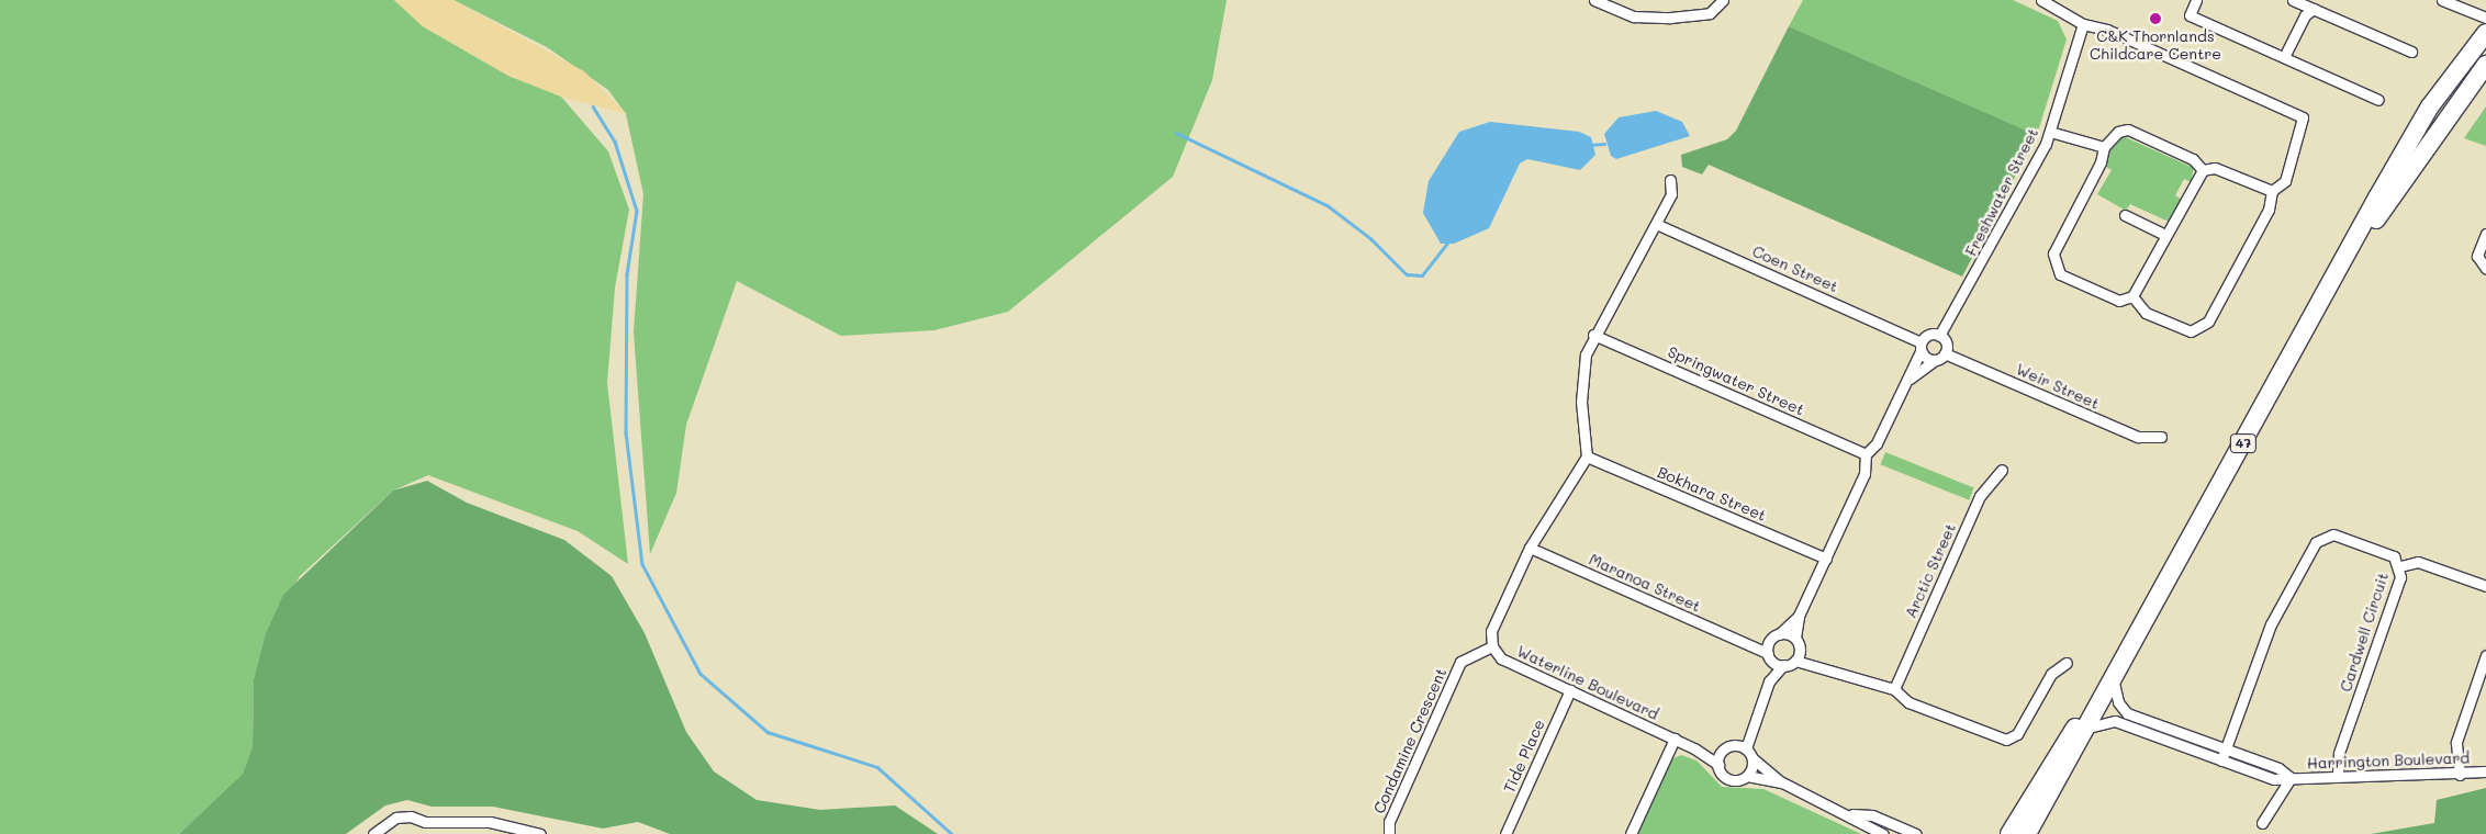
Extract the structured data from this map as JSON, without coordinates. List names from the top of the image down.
{
  "streets": {
    "highway": ["47"],
    "street": [
      "Freshwater Street",
      "Coen Street",
      "Springwater Street",
      "Weir Street",
      "Bokhara Street",
      "Arctic Street",
      "Maranoa Street",
      "Cardwell Circuit",
      "Waterline Boulevard",
      "Condamine Crescent",
      "Tide Place",
      "Harrington Boulevard"
    ]
  },
  "crossings": [
    ["Freshwater Street", "Coen Street"],
    ["Freshwater Street", "Weir Street"],
    ["Coen Street", "Weir Street"],
    ["47", "Harrington Boulevard"],
    ["Cardwell Circuit", "Harrington Boulevard"],
    ["Waterline Boulevard", "Condamine Crescent"],
    ["Waterline Boulevard", "Tide Place"]
  ],
  "places": ["C&K Thornlands Childcare Centre"]
}
